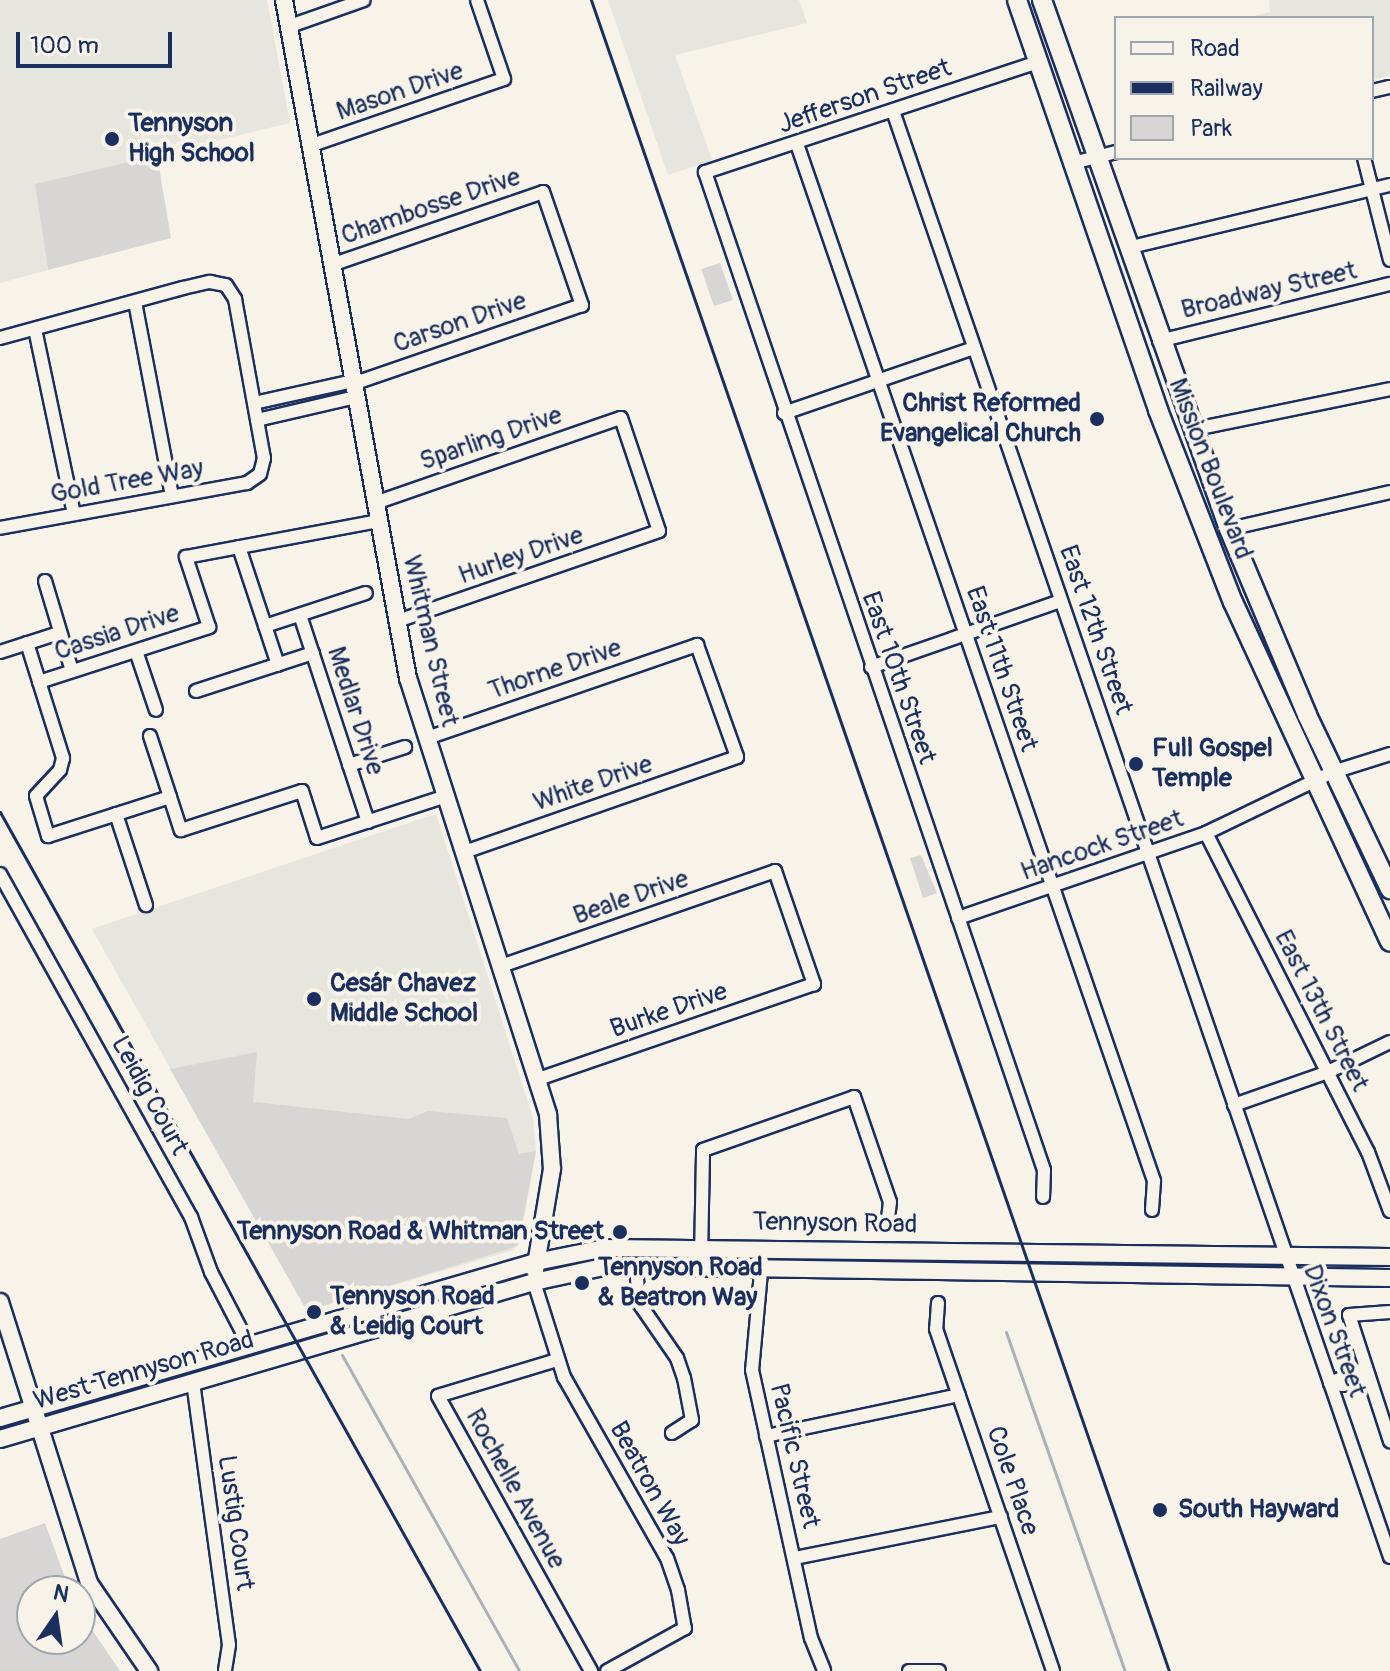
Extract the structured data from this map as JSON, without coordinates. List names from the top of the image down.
{
  "streets": {
    "main road": [
      "Mission Boulevard",
      "Whitman Street",
      "Tennyson Road",
      "West Tennyson Road"
    ],
    "street": [
      "Mason Drive",
      "Jefferson Street",
      "Chambosse Drive",
      "Broadway Street",
      "Carson Drive",
      "Sparling Drive",
      "Gold Tree Way",
      "Hurley Drive",
      "East 12th Street",
      "Cassia Drive",
      "East 11th Street",
      "Thorne Drive",
      "East 10th Street",
      "Medlar Drive",
      "White Drive",
      "Hancock Street",
      "Beale Drive",
      "Burke Drive",
      "East 13th Street",
      "Leidig Court",
      "Dixon Street",
      "Pacific Street",
      "Cole Place",
      "Beatron Way",
      "Rochelle Avenue",
      "Lustig Court"
    ]
  },
  "crossings": [
    ["Mason Drive", "Whitman Street"],
    ["Jefferson Street", "Mission Boulevard"],
    ["Jefferson Street", "East 12th Street"],
    ["Jefferson Street", "East 11th Street"],
    ["Jefferson Street", "East 10th Street"],
    ["Chambosse Drive", "Carson Drive"],
    ["Chambosse Drive", "Whitman Street"],
    ["Broadway Street", "Mission Boulevard"],
    ["Carson Drive", "Gold Tree Way"],
    ["Carson Drive", "Whitman Street"],
    ["Sparling Drive", "Hurley Drive"],
    ["Sparling Drive", "Whitman Street"],
    ["Mission Boulevard", "Hancock Street"],
    ["Hurley Drive", "Whitman Street"],
    ["East 12th Street", "Hancock Street"],
    ["East 12th Street", "Tennyson Road"],
    ["East 12th Street", "Dixon Street"],
    ["Whitman Street", "Thorne Drive"],
    ["Whitman Street", "White Drive"],
    ["Whitman Street", "Beale Drive"],
    ["Whitman Street", "Burke Drive"],
    ["Whitman Street", "Tennyson Road"],
    ["Whitman Street", "Beatron Way"],
    ["East 11th Street", "Hancock Street"],
    ["Thorne Drive", "White Drive"],
    ["East 10th Street", "Hancock Street"],
    ["Hancock Street", "East 13th Street"],
    ["Beale Drive", "Burke Drive"],
    ["Leidig Court", "West Tennyson Road"],
    ["Tennyson Road", "Dixon Street"],
    ["Tennyson Road", "West Tennyson Road"],
    ["Tennyson Road", "Pacific Street"],
    ["Tennyson Road", "Beatron Way"],
    ["West Tennyson Road", "Lustig Court"],
    ["Beatron Way", "Rochelle Avenue"]
  ],
  "places": [
    "Tennyson High School",
    "Christ Reformed Evangelical Church",
    "Full Gospel Temple",
    "Cesár Chavez Middle School",
    "Tennyson Road & Whitman Street",
    "Tennyson Road & Beatron Way",
    "Tennyson Road & Leidig Court",
    "South Hayward"
  ],
  "legend": ["Road", "Railway", "Park"],
  "scale_bar": "100 m",
  "north": "top"
}
